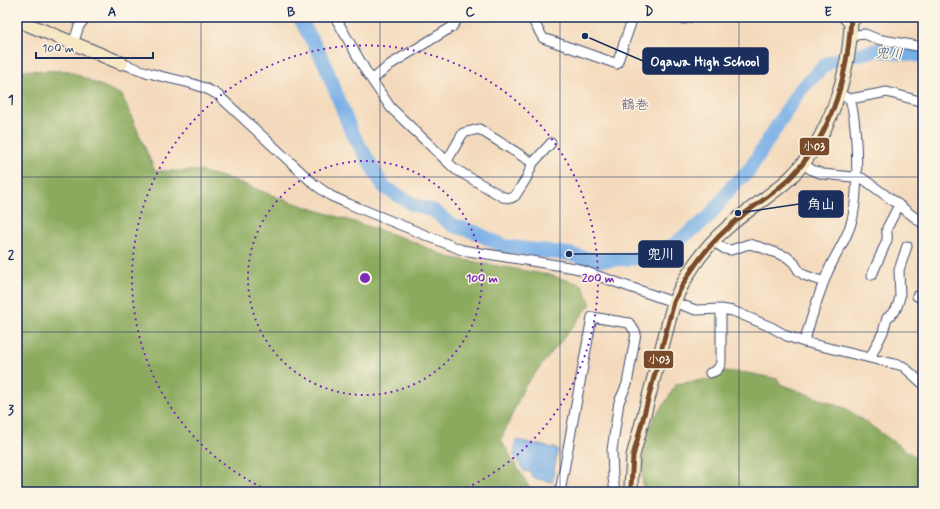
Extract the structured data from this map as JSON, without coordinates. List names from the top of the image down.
{
  "districts": ["鶴巻"],
  "water": ["兜川"],
  "places": ["Ogawa High School", "角山", "兜川"],
  "lines": ["transit line 小03"],
  "scale_bar": "100 m",
  "grid": {
    "columns": [
      "A",
      "B",
      "C",
      "D",
      "E"
    ],
    "rows": ["1", "2", "3"]
  },
  "rings": ["100 m", "200 m"]
}
